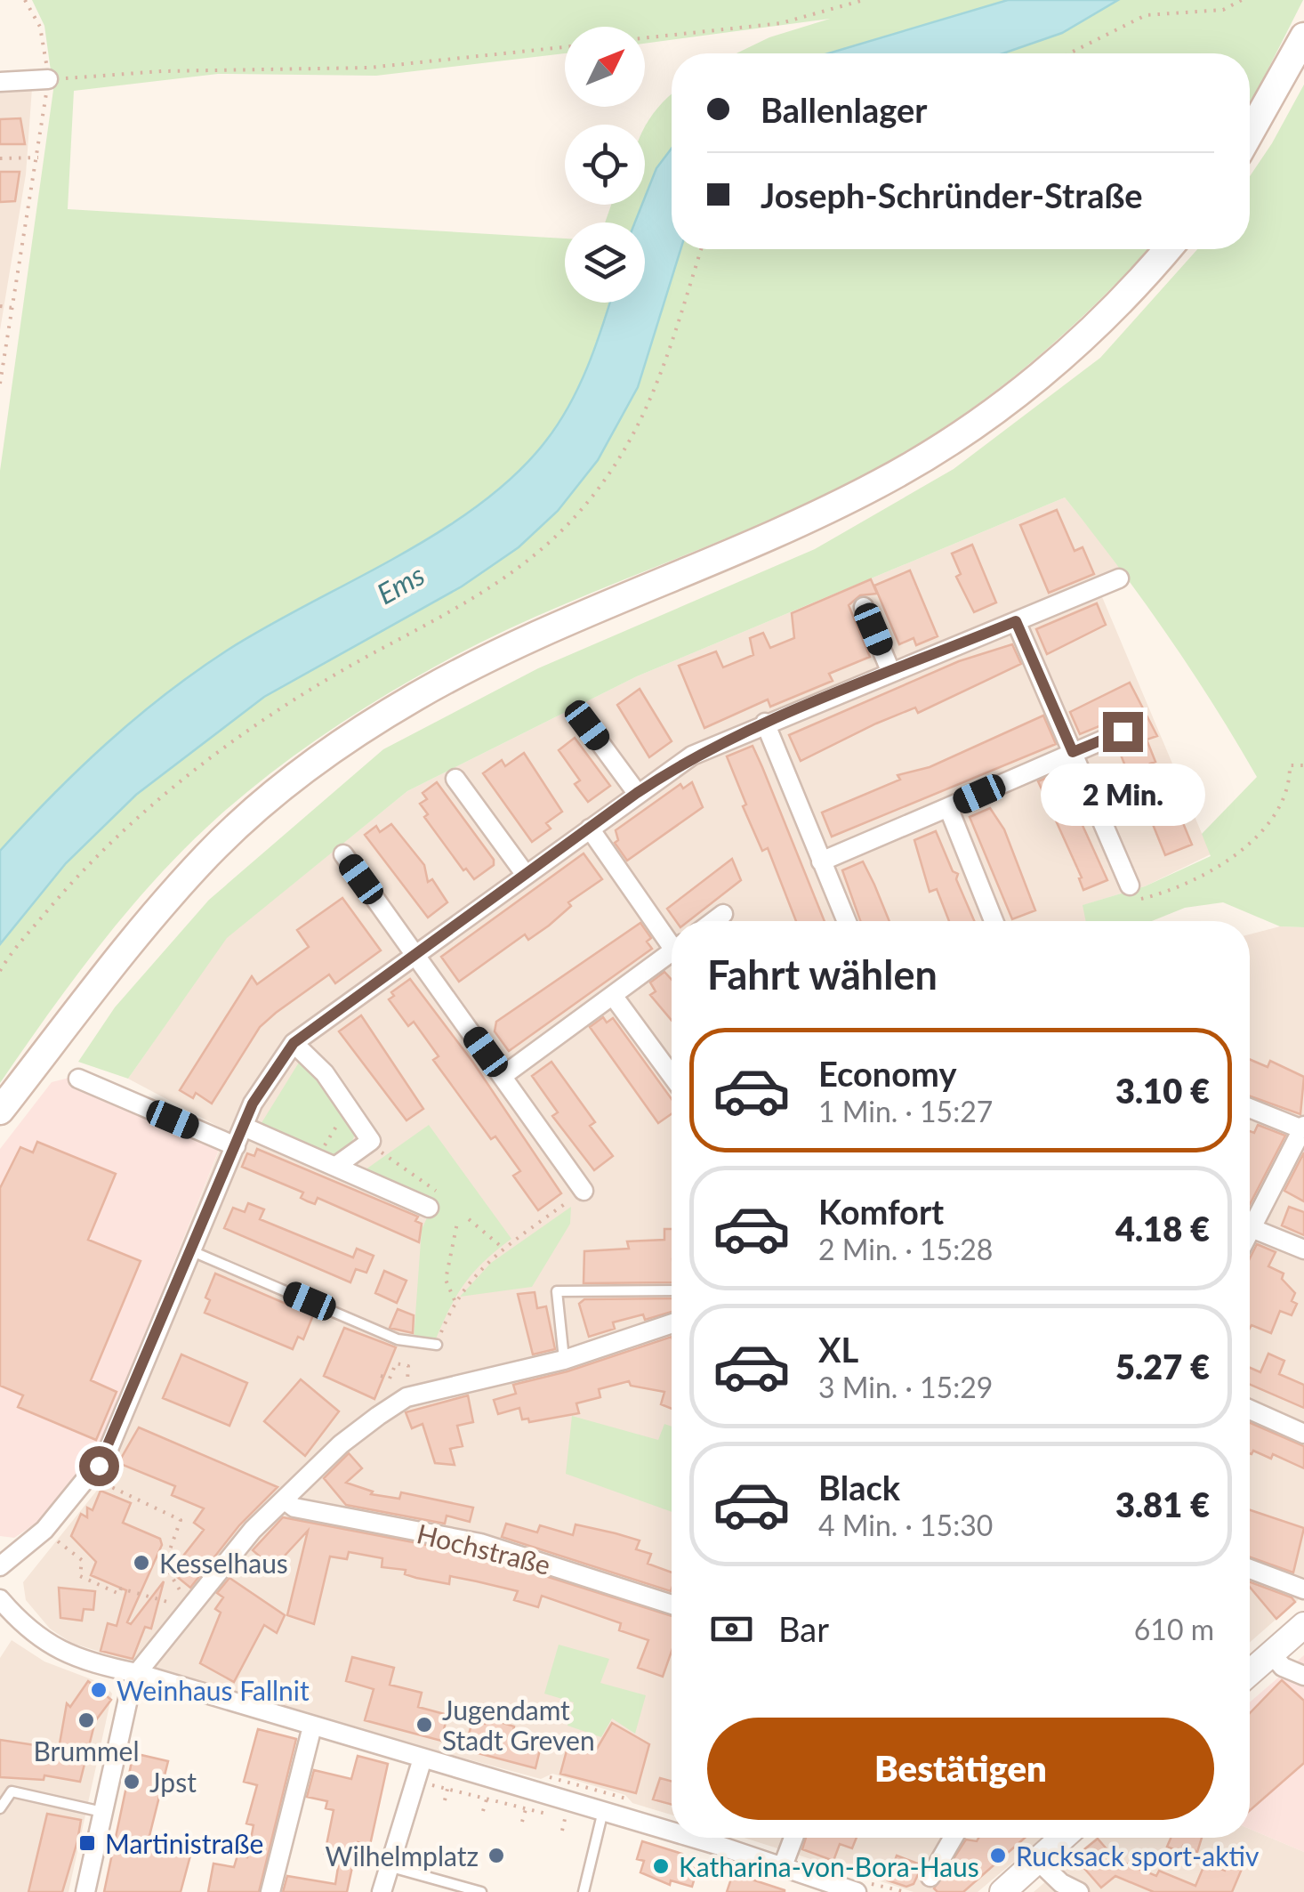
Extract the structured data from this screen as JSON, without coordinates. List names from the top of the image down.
{
  "streets": {
    "street": ["Hochstraße"]
  },
  "water": ["Ems"],
  "places": {
    "other": [
      "Kesselhaus",
      "Weinhaus Fallnit",
      "Brummel",
      "Jugendamt Stadt Greven",
      "Jpst",
      "Wilhelmplatz",
      "Rucksack sport-aktiv",
      "Katharina-von-Bora-Haus"
    ],
    "transit": ["Martinistraße"]
  },
  "north": "top right",
  "page": {
    "banner": ["Ballenlager", "Joseph-Schründer-Straße"],
    "bubble": "2 Min.",
    "heading": "Fahrt wählen",
    "list": [
      {
        "name": "Economy",
        "note": "1 Min. · 15:27",
        "value": "3.10 €"
      },
      {
        "name": "Komfort",
        "note": "2 Min. · 15:28",
        "value": "4.18 €"
      },
      {
        "name": "XL",
        "note": "3 Min. · 15:29",
        "value": "5.27 €"
      },
      {
        "name": "Black",
        "note": "4 Min. · 15:30",
        "value": "3.81 €"
      }
    ],
    "pay": ["Bar", "610 m"],
    "buttons": "Bestätigen"
  }
}
